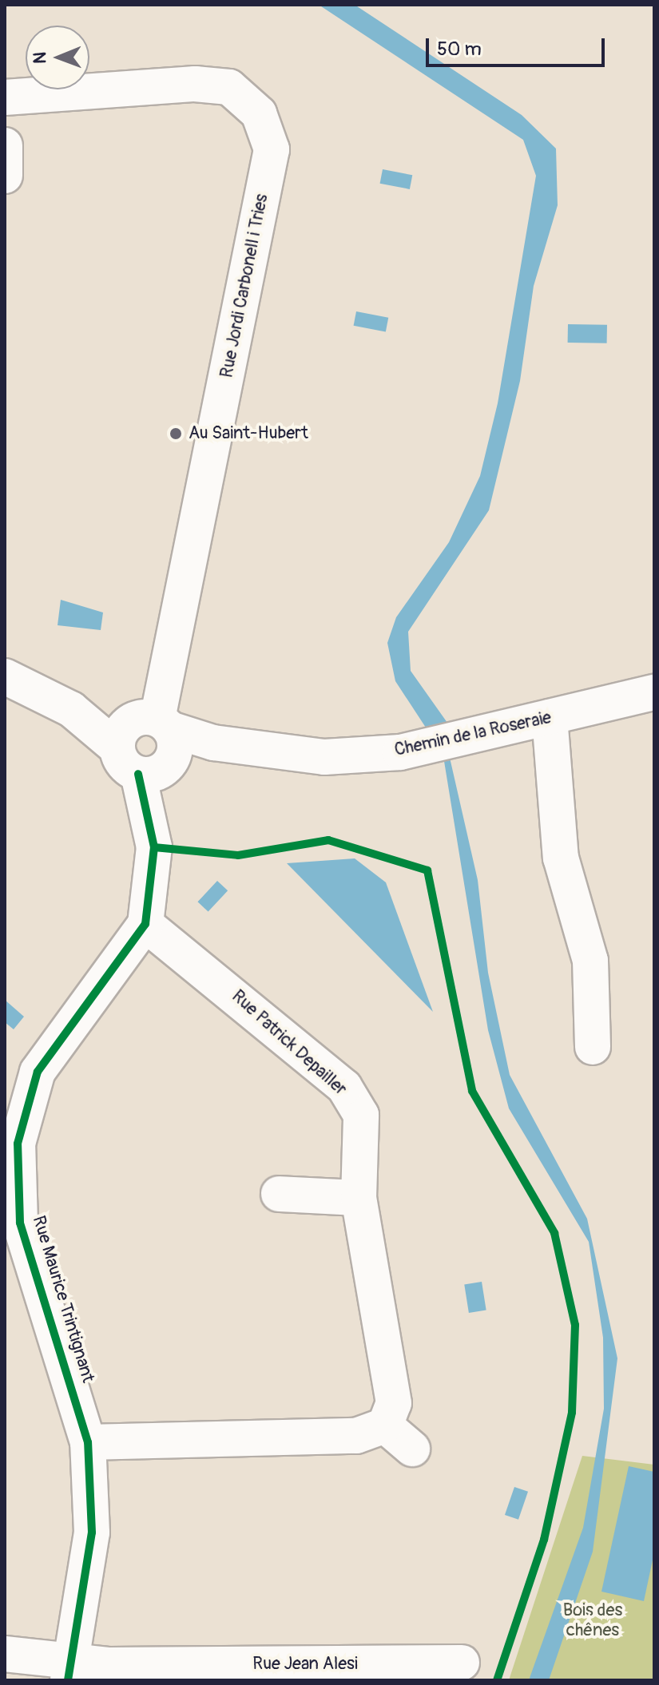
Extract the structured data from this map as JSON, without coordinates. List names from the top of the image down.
{
  "streets": {
    "street": [
      "Rue Jordi Carbonell i Tries",
      "Chemin de la Roseraie",
      "Rue Patrick Depailler",
      "Rue Maurice Trintignant",
      "Rue Jean Alesi"
    ]
  },
  "crossings": [
    ["Rue Jordi Carbonell i Tries", "Chemin de la Roseraie"],
    ["Rue Jordi Carbonell i Tries", "Rue Maurice Trintignant"],
    ["Chemin de la Roseraie", "Rue Maurice Trintignant"],
    ["Rue Patrick Depailler", "Rue Maurice Trintignant"],
    ["Rue Maurice Trintignant", "Rue Jean Alesi"]
  ],
  "parks": ["Bois des chênes"],
  "places": ["Au Saint-Hubert"],
  "scale_bar": "50 m",
  "north": "left"
}
